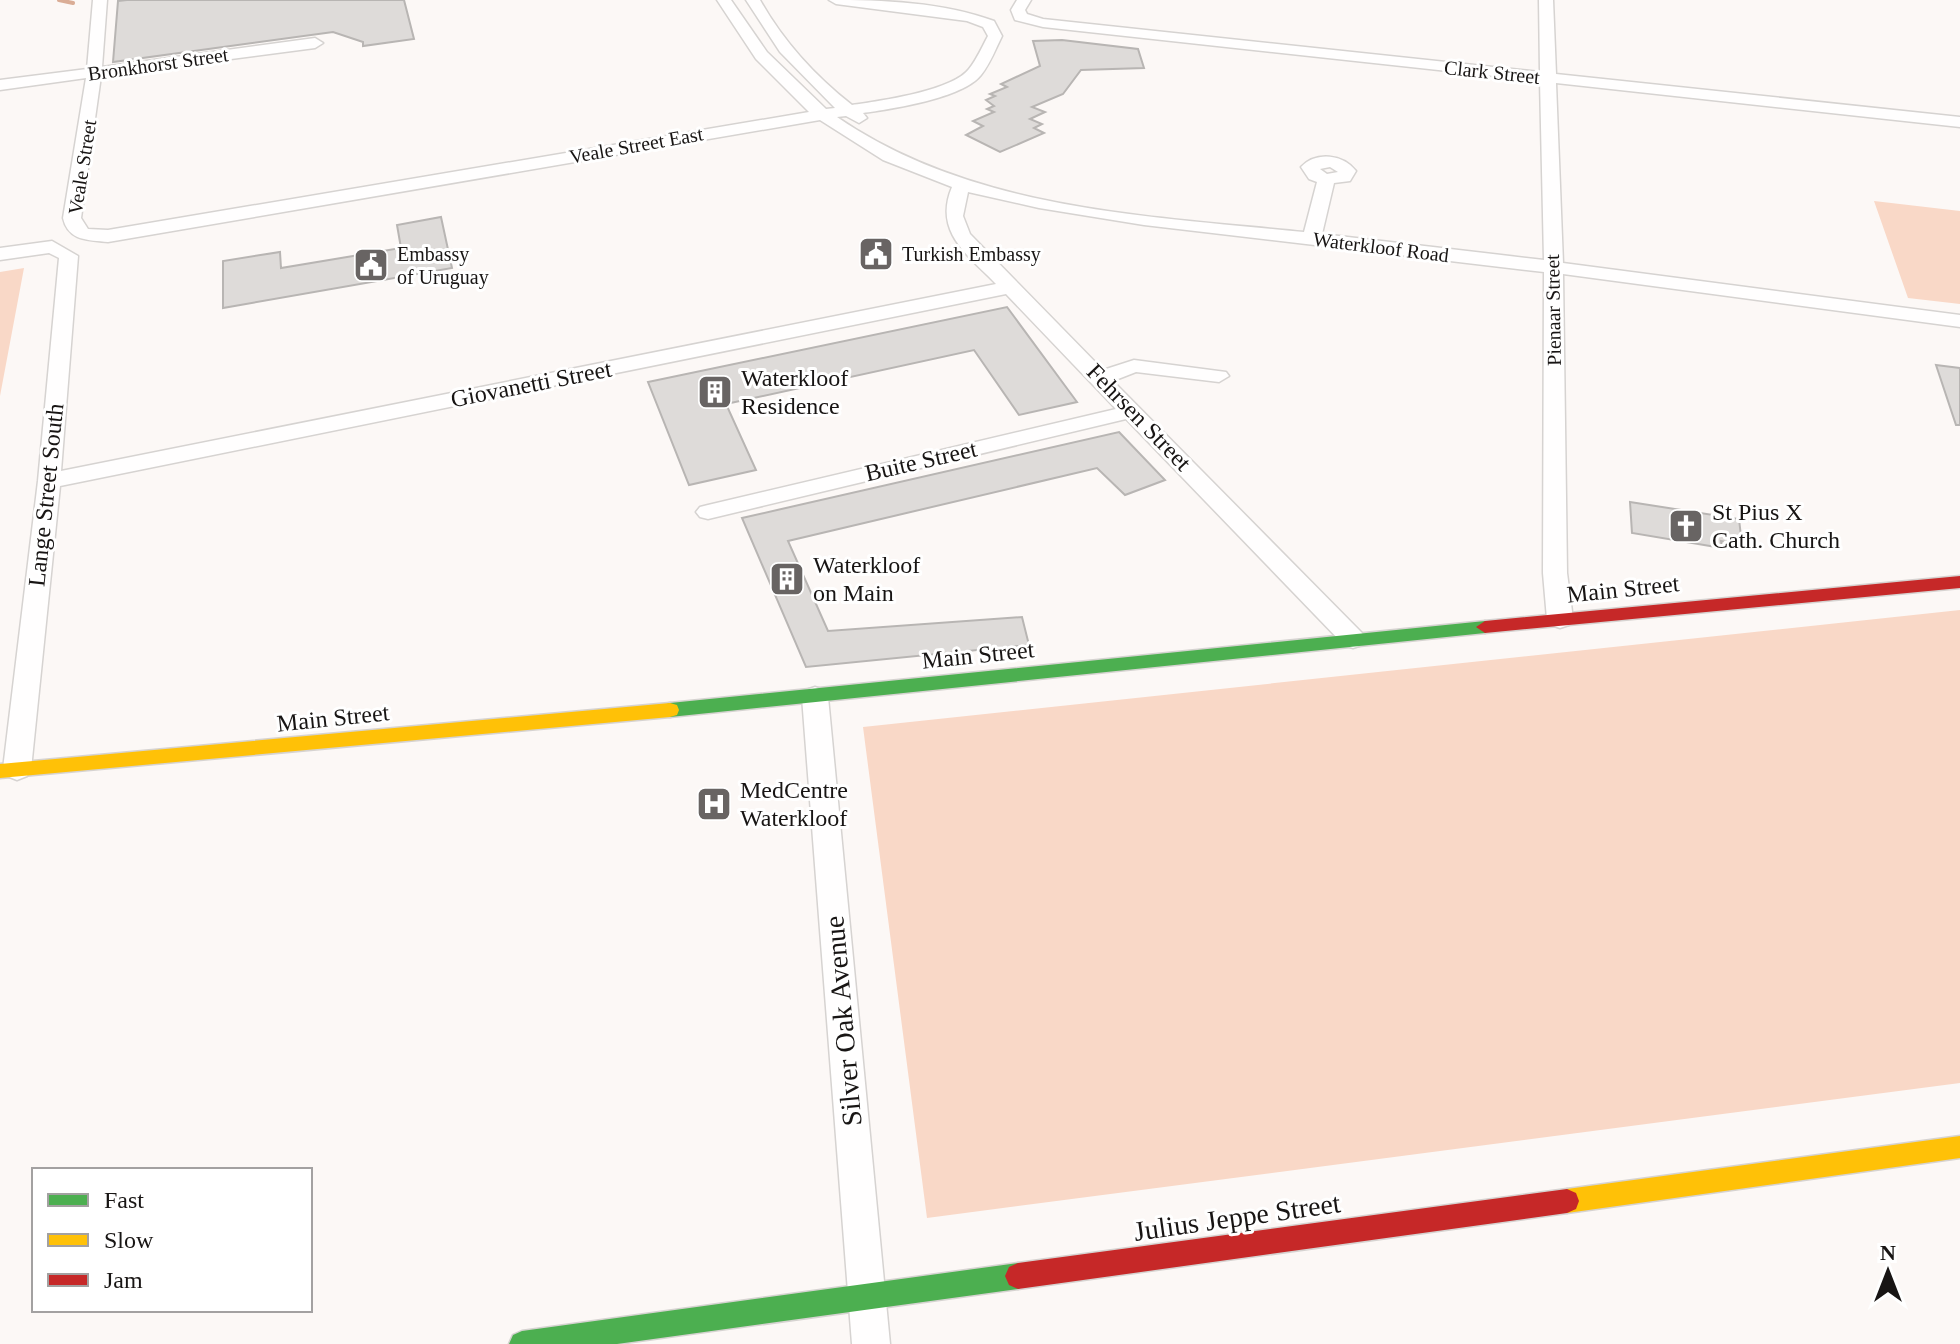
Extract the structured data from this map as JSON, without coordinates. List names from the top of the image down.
{
  "streets": {
    "street": [
      "Bronkhorst Street",
      "Clark Street",
      "Veale Street East",
      "Veale Street",
      "Waterkloof Road",
      "Pienaar Street",
      "Giovanetti Street",
      "Fehrsen Street",
      "Buite Street",
      "Lange Street South",
      "Main Street",
      "Silver Oak Avenue",
      "Julius Jeppe Street"
    ]
  },
  "crossings": [
    ["Bronkhorst Street", "Veale Street"],
    ["Clark Street", "Pienaar Street"],
    ["Veale Street East", "Veale Street"],
    ["Veale Street East", "Waterkloof Road"],
    ["Waterkloof Road", "Pienaar Street"],
    ["Waterkloof Road", "Fehrsen Street"],
    ["Pienaar Street", "Main Street"],
    ["Giovanetti Street", "Fehrsen Street"],
    ["Giovanetti Street", "Lange Street South"],
    ["Fehrsen Street", "Buite Street"],
    ["Fehrsen Street", "Main Street"],
    ["Lange Street South", "Main Street"],
    ["Main Street", "Silver Oak Avenue"],
    ["Silver Oak Avenue", "Julius Jeppe Street"]
  ],
  "places": {
    "public building": ["Turkish Embassy", "Embassy of Uruguay"],
    "building": ["Waterkloof Residence", "Waterkloof on Main"],
    "church": ["St Pius X Cath. Church"],
    "hospital": ["MedCentre Waterkloof"]
  },
  "legend": ["Fast", "Slow", "Jam"],
  "north": "top"
}
